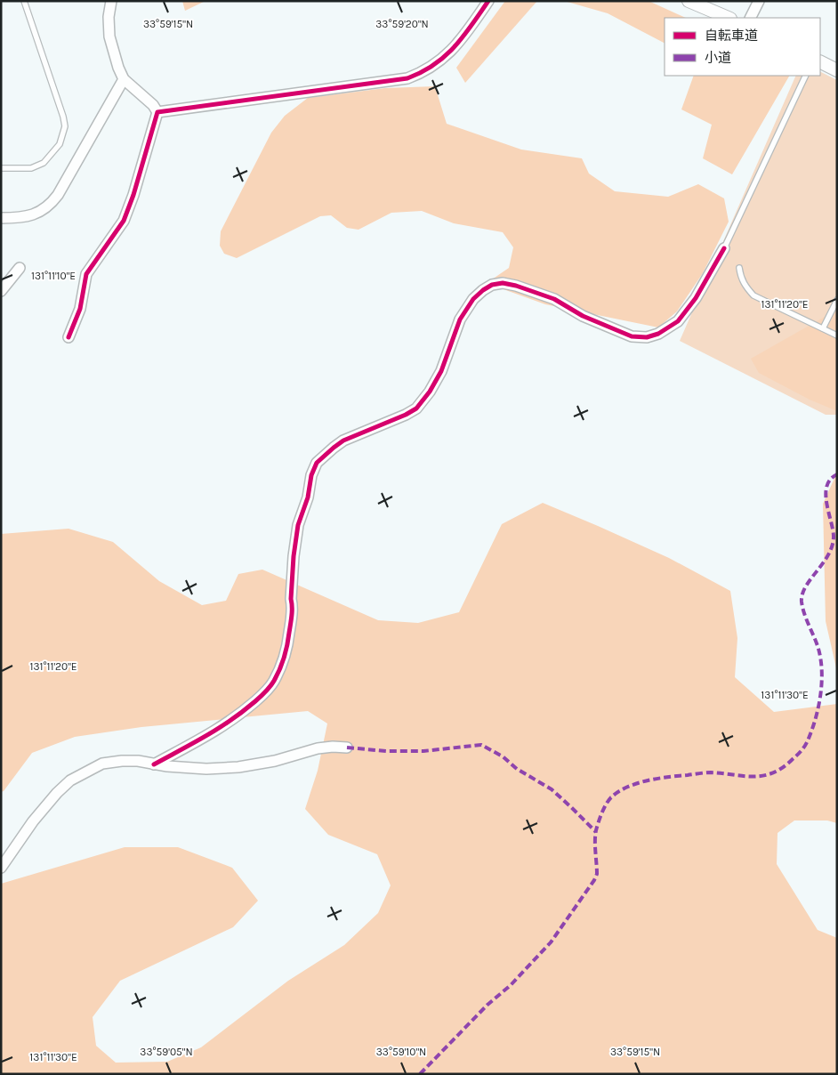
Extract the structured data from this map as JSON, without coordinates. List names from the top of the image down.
{
  "legend": ["自転車道", "小道"],
  "coordinates": [
    "33°59'15\"N",
    "33°59'20\"N",
    "131°11'10\"E",
    "131°11'20\"E",
    "131°11'30\"E",
    "33°59'05\"N",
    "33°59'10\"N"
  ]
}
